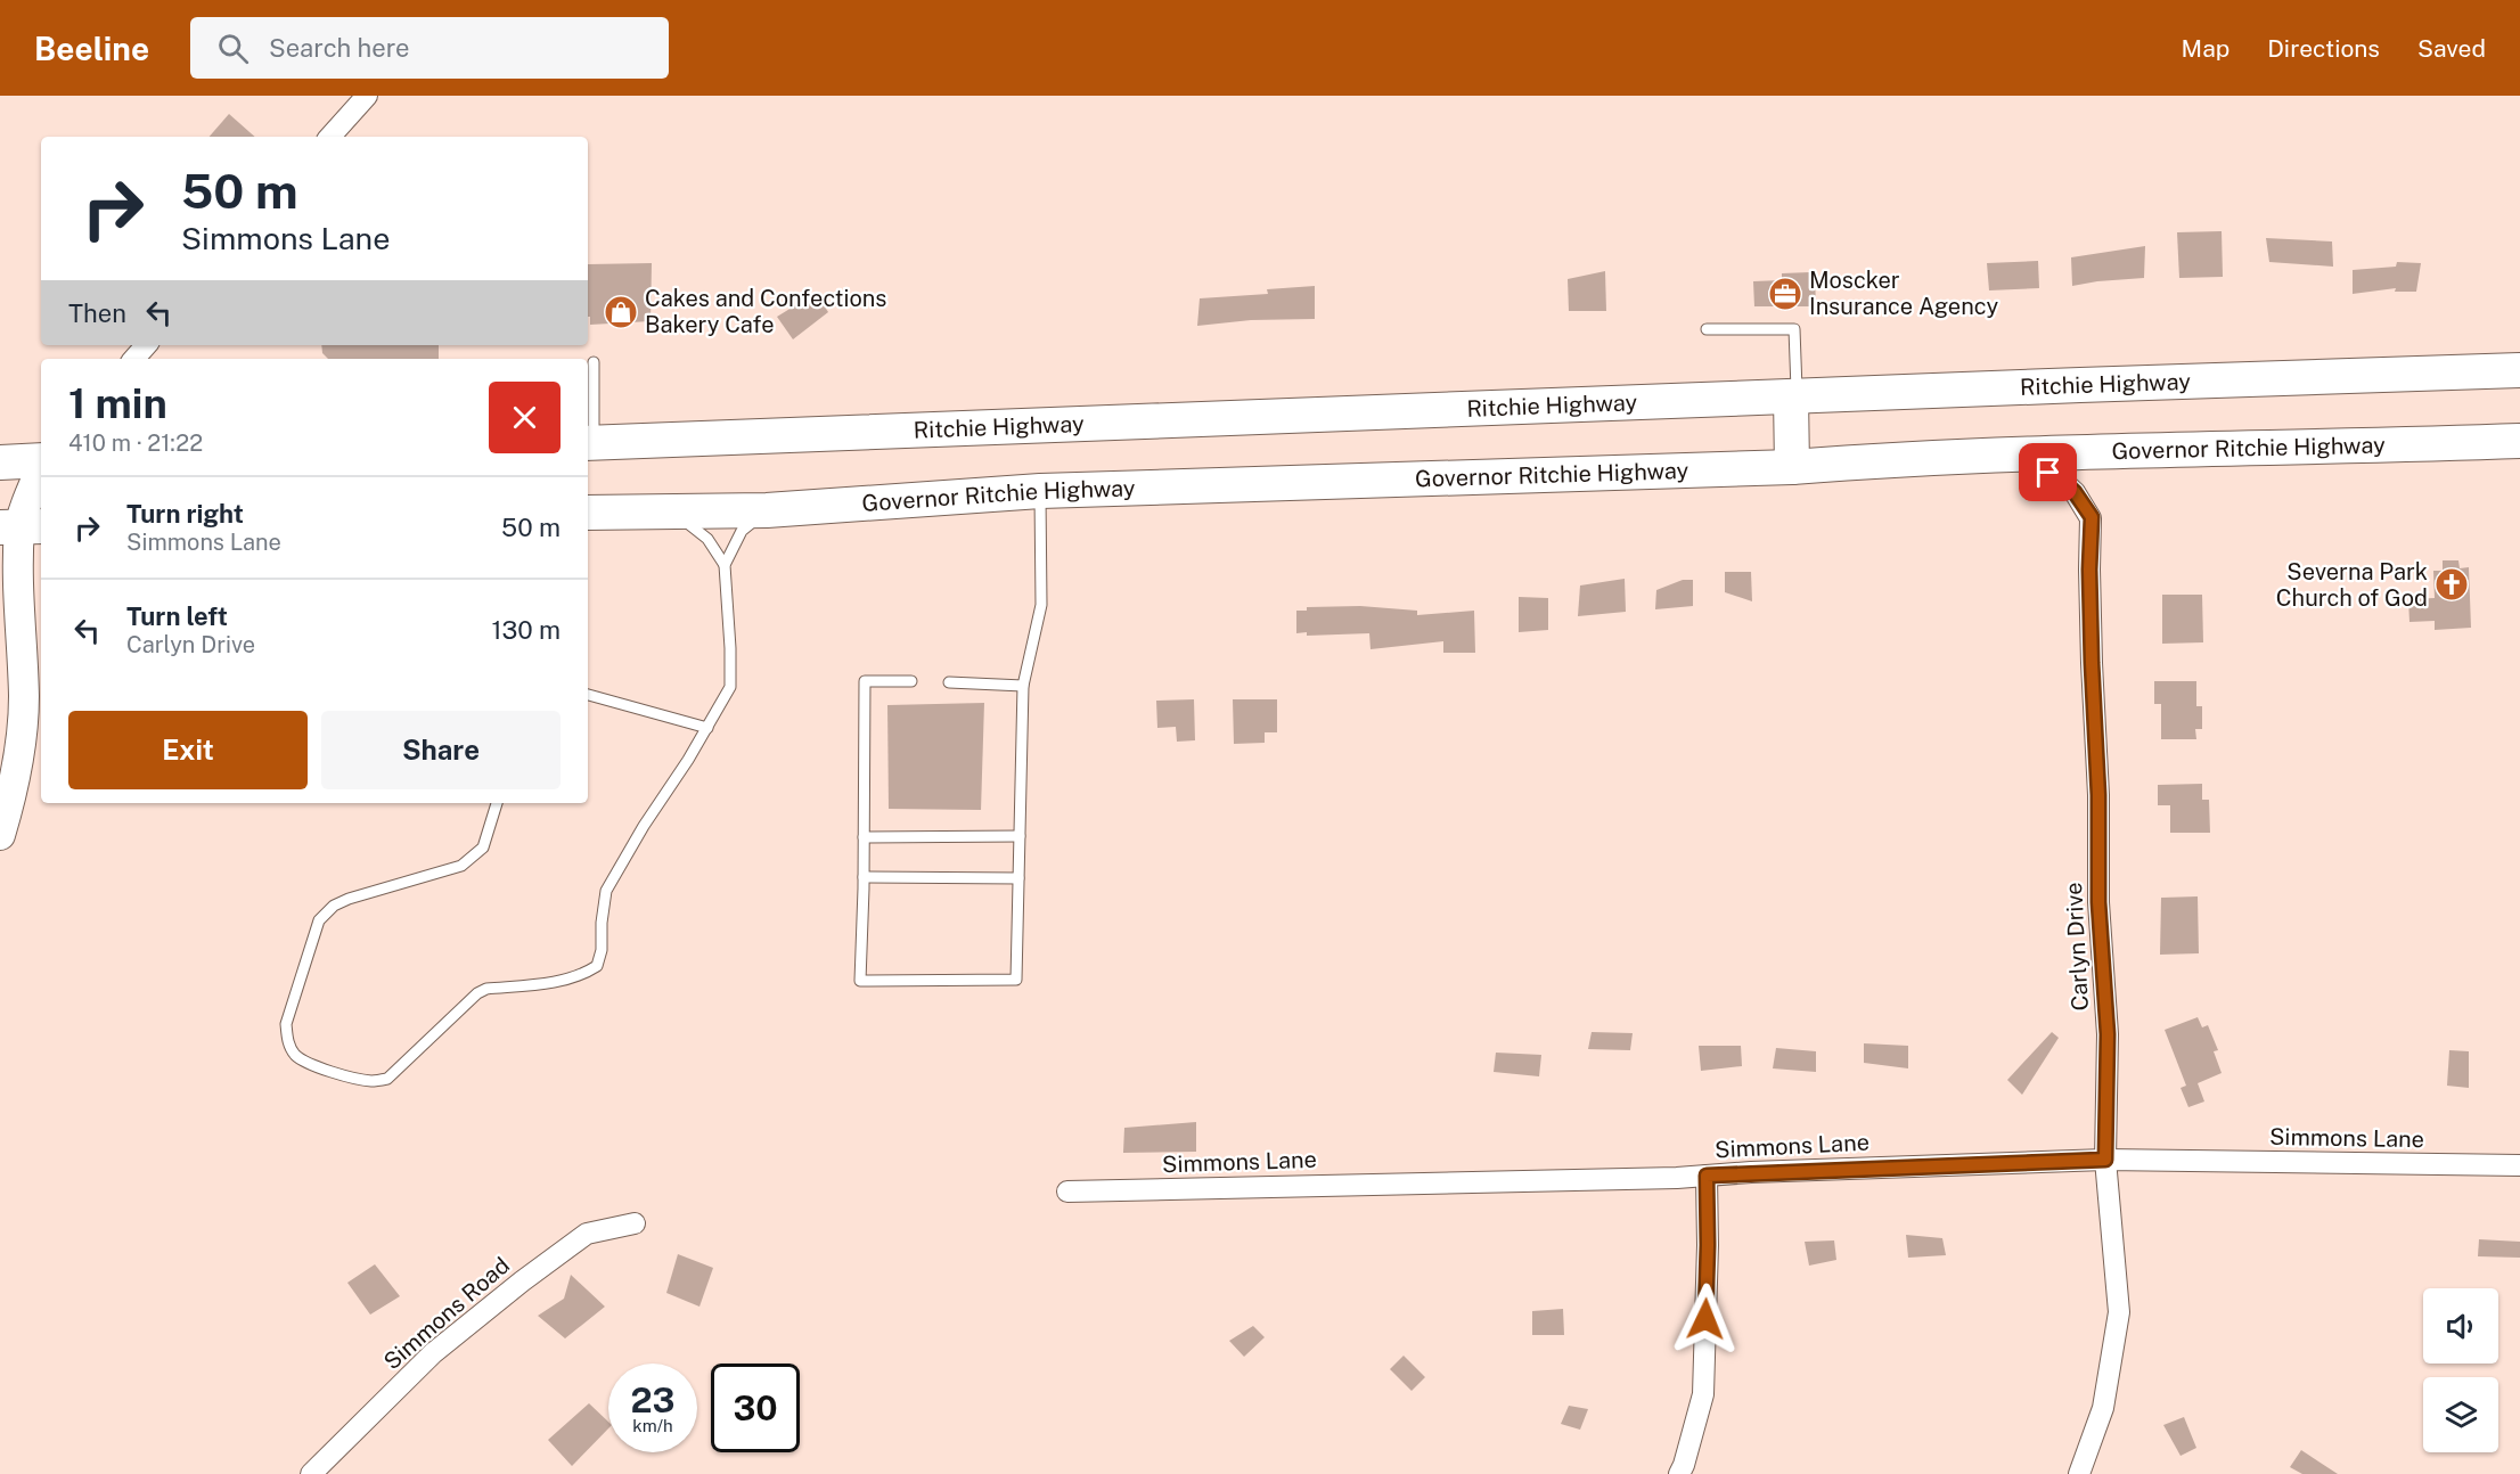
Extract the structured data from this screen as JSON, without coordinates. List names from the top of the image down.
{
  "streets": {
    "highway": ["Ritchie Highway", "Governor Ritchie Highway"],
    "street": ["Carlyn Drive", "Simmons Lane", "Simmons Road"]
  },
  "crossings": [
    ["Governor Ritchie Highway", "Carlyn Drive"],
    ["Carlyn Drive", "Simmons Lane"]
  ],
  "places": {
    "office": ["Moscker Insurance Agency"],
    "shop": ["Cakes and Confections Bakery Cafe"],
    "church": ["Severna Park Church of God"]
  },
  "page": {
    "header": "Beeline",
    "search": "Search here",
    "nav": ["Map", "Directions", "Saved"],
    "turn": ["50 m", "Simmons Lane"],
    "then": "Then",
    "heading": ["1 min", "410 m · 21:22"],
    "list": [
      {
        "name": "Turn right",
        "note": "Simmons Lane",
        "value": "50 m"
      },
      {
        "name": "Turn left",
        "note": "Carlyn Drive",
        "value": "130 m"
      }
    ],
    "buttons": ["Exit", "Share"],
    "speed": "23 km/h",
    "limit": "30"
  }
}
